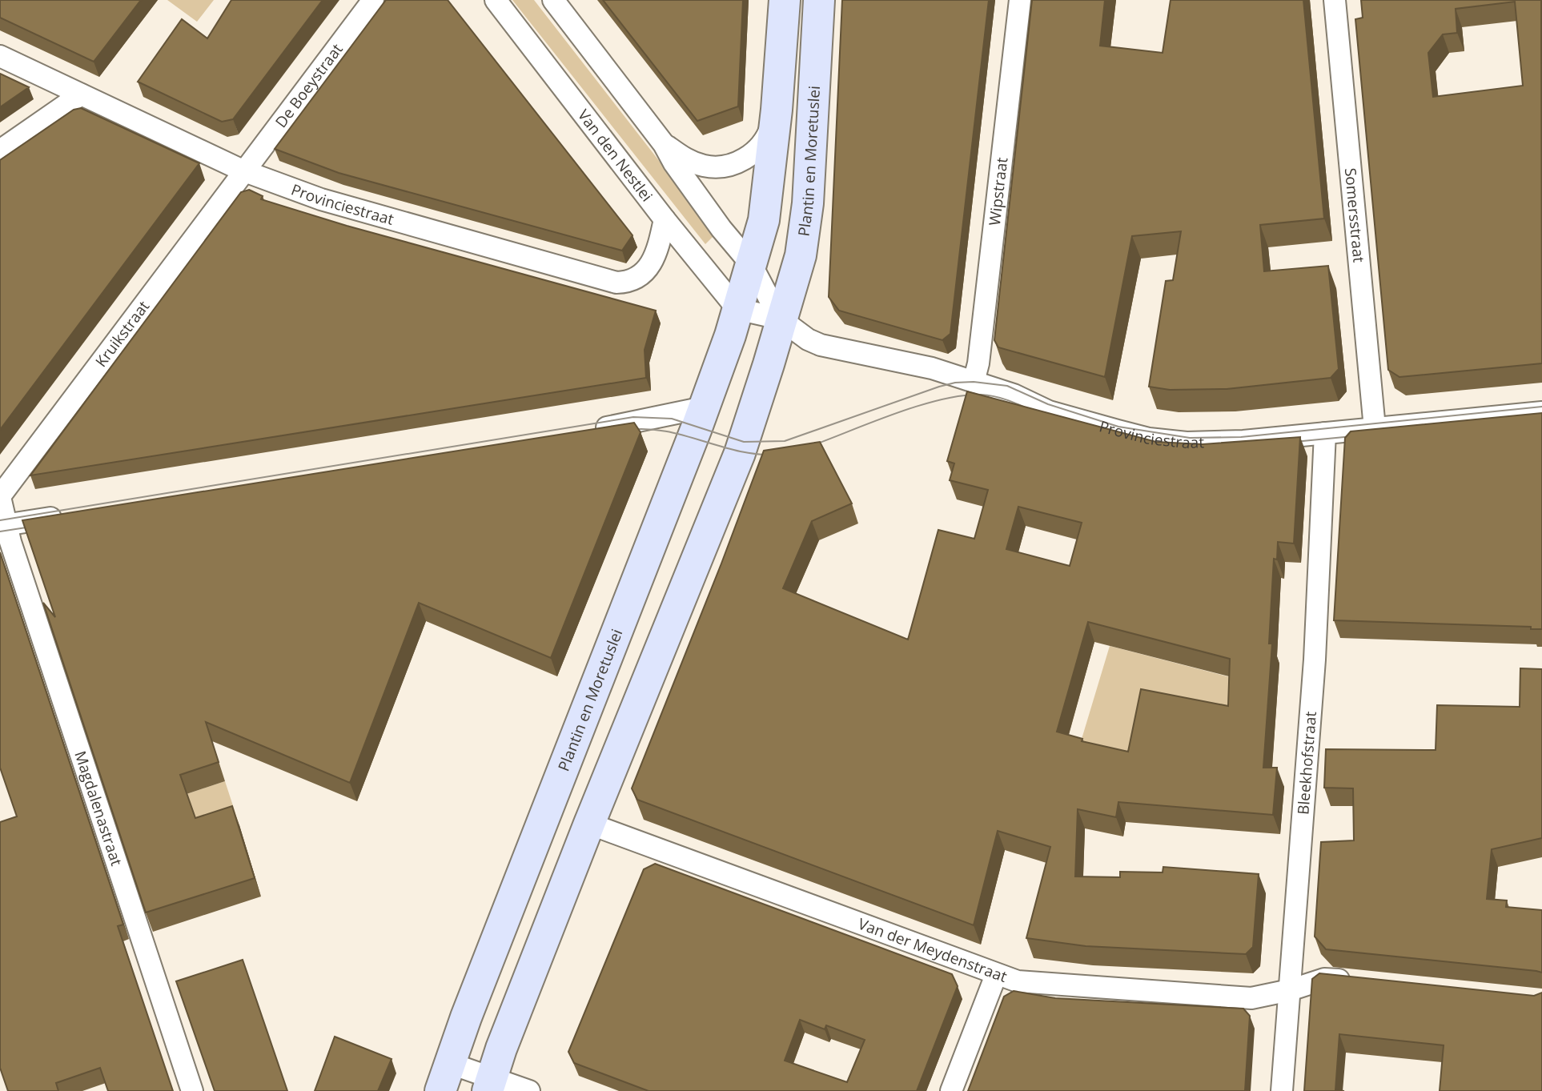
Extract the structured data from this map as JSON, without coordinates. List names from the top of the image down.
{
  "streets": {
    "main road": ["Plantin en Moretuslei"],
    "street": [
      "De Boeystraat",
      "Van den Nestlei",
      "Wipstraat",
      "Provinciestraat",
      "Somersstraat",
      "Kruikstraat",
      "Bleekhofstraat",
      "Magdalenastraat",
      "Van der Meydenstraat"
    ]
  },
  "crossings": [
    ["De Boeystraat", "Provinciestraat"],
    ["De Boeystraat", "Kruikstraat"],
    ["Van den Nestlei", "Plantin en Moretuslei"],
    ["Van den Nestlei", "Provinciestraat"],
    ["Plantin en Moretuslei", "Provinciestraat"],
    ["Plantin en Moretuslei", "Van der Meydenstraat"],
    ["Wipstraat", "Provinciestraat"],
    ["Provinciestraat", "Somersstraat"],
    ["Provinciestraat", "Kruikstraat"],
    ["Provinciestraat", "Bleekhofstraat"],
    ["Kruikstraat", "Magdalenastraat"],
    ["Bleekhofstraat", "Van der Meydenstraat"]
  ]
}
